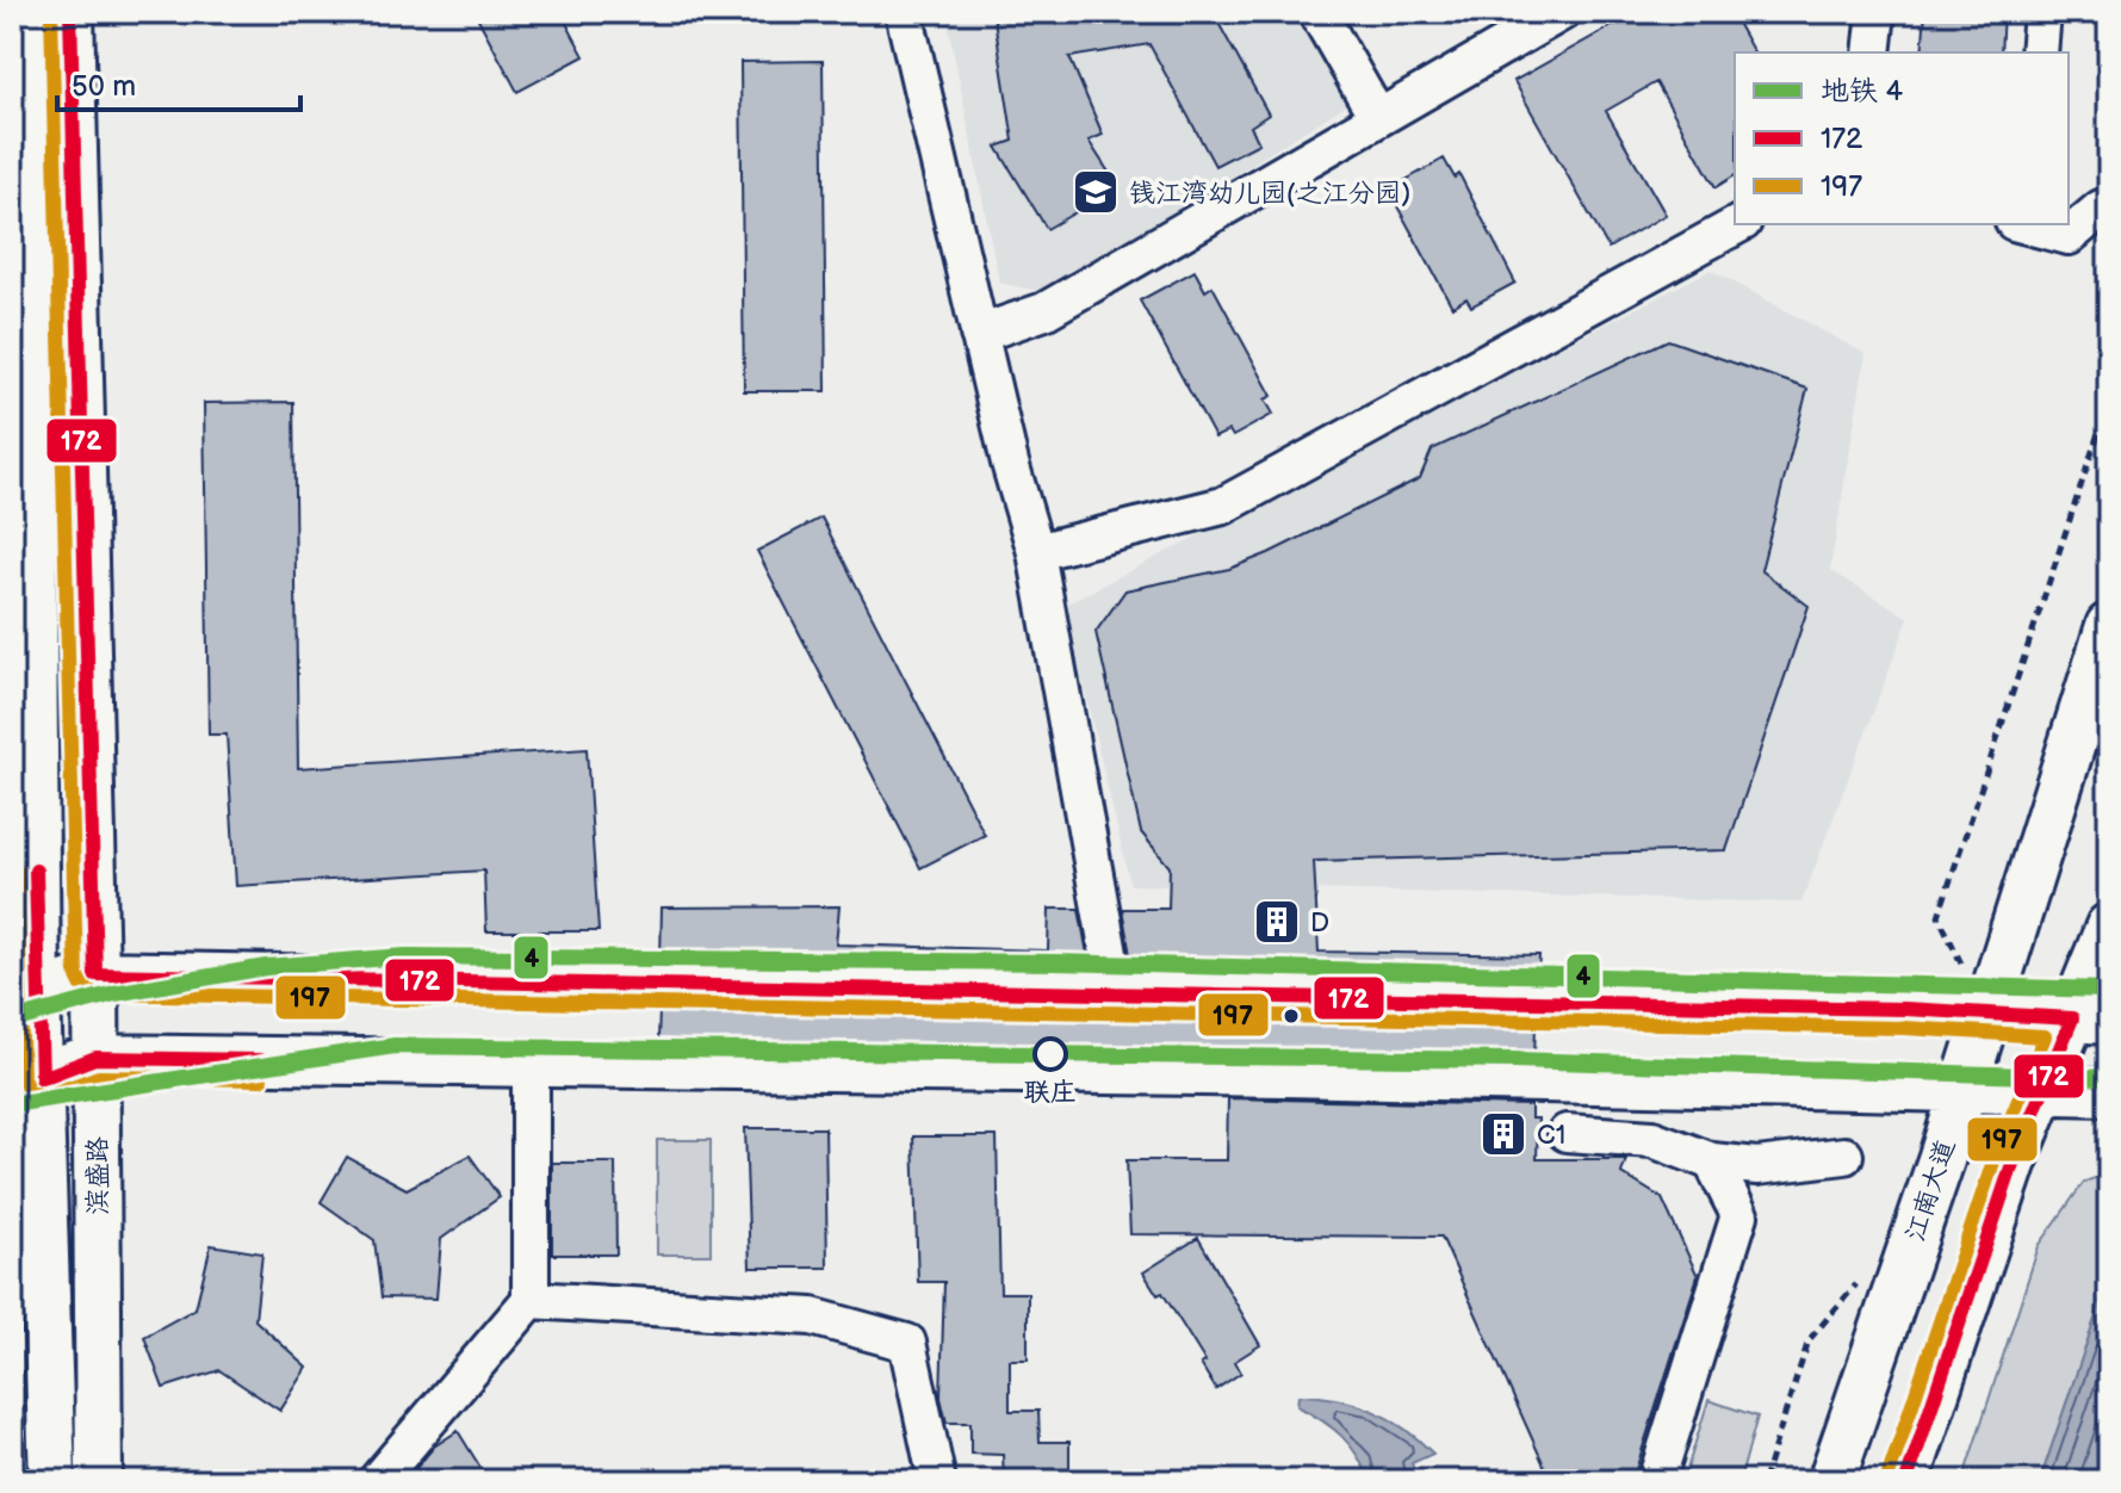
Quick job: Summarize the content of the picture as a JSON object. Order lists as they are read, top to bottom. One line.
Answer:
{"streets":{"main road":["滨盛路","江南大道"]},"places":{"school or university":["钱江湾幼儿园(之江分园)"],"building":["D","C1"],"other":["联庄"]},"lines":["transit line 172","transit line 197","metro line 4"],"legend":["地铁 4","172","197"],"scale_bar":"50 m"}
